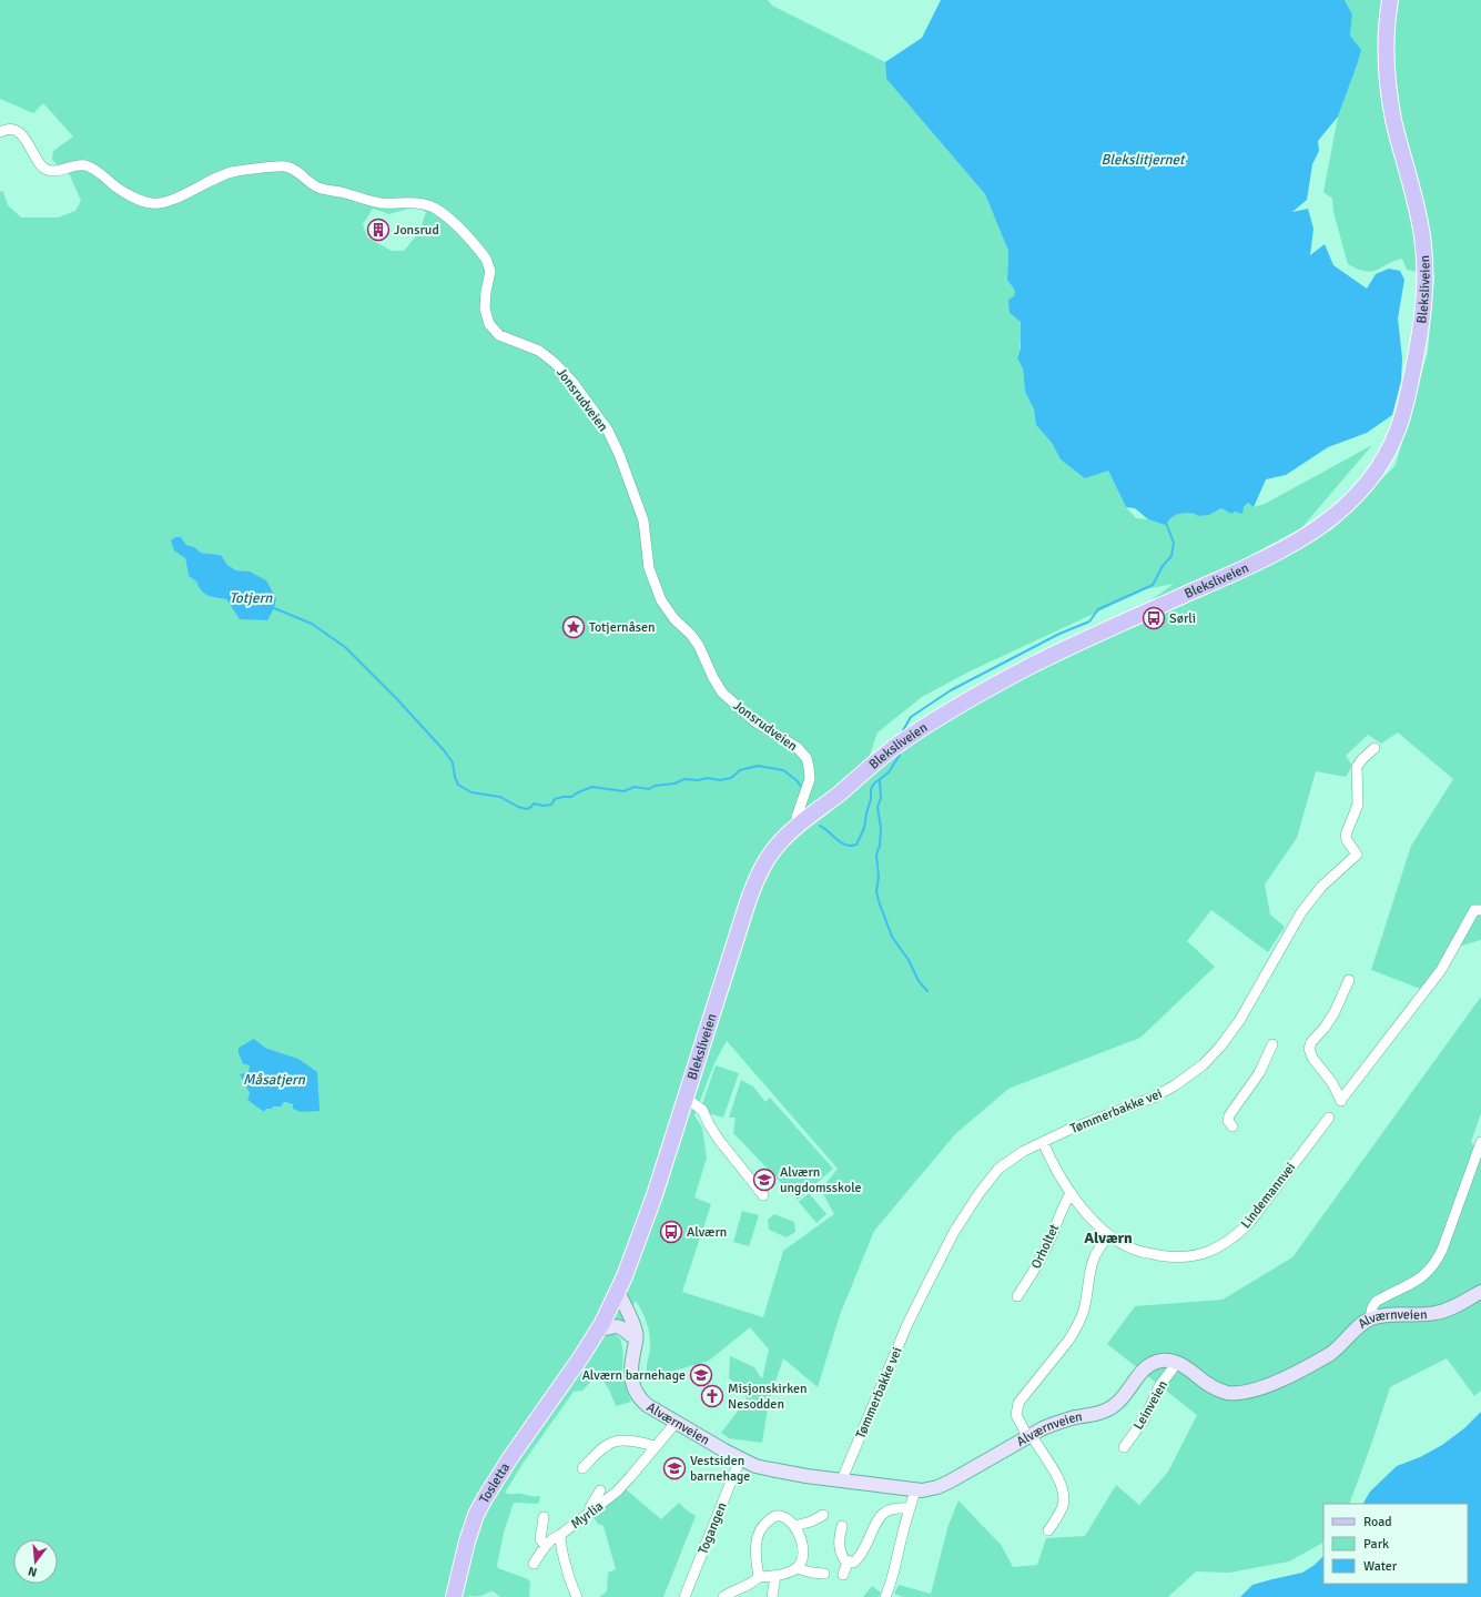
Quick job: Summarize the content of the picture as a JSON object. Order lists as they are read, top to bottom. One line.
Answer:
{"streets":{"main road":["Bleksliveien","Alværnveien","Tosletta"],"street":["Jonsrudveien","Tømmerbakke vei","Lindemannvei","Orholtet","Leinveien","Myrlia","Togangen"]},"crossings":[["Bleksliveien","Jonsrudveien"],["Bleksliveien","Alværnveien"],["Tømmerbakke vei","Alværnveien"],["Alværnveien","Leinveien"],["Alværnveien","Myrlia"],["Alværnveien","Togangen"]],"districts":["Alværn"],"water":["Blekslitjernet","Totjern","Måsatjern"],"places":{"building":["Jonsrud"],"bus stop":["Sørli","Alværn"],"place":["Totjernåsen"],"school or university":["Alværn ungdomsskole","Alværn barnehage","Vestsiden barnehage"],"church":["Misjonskirken Nesodden"]},"legend":["Road","Park","Water"],"north":"bottom"}
